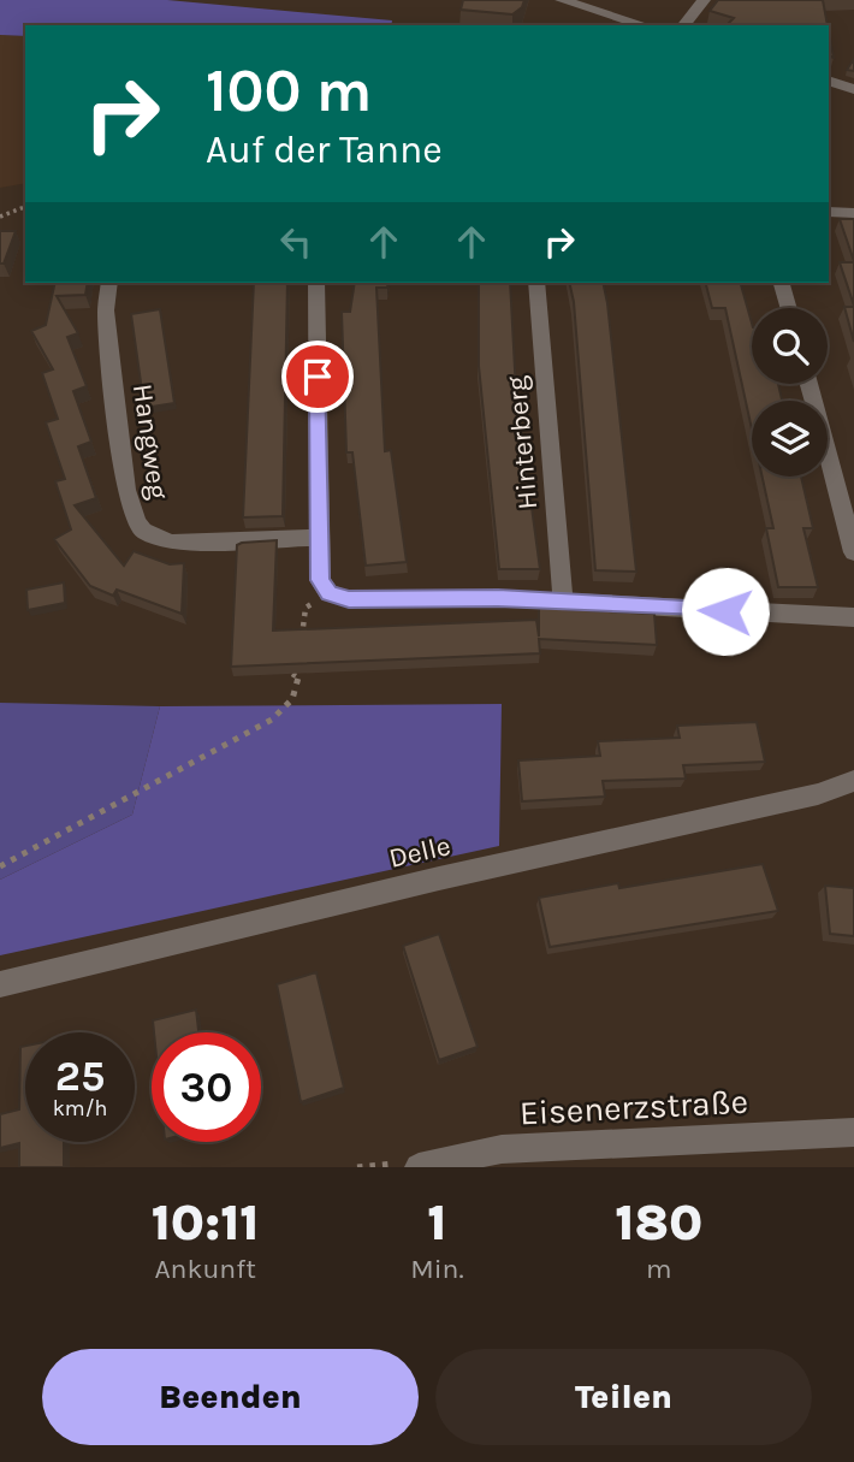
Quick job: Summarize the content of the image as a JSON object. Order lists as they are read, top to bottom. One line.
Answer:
{"streets":{"street":["Hangweg","Hinterberg","Delle","Eisenerzstraße"]},"page":{"turn":["100 m","Auf der Tanne"],"speed":"25 km/h","limit":"30","eta":["10:11","Ankunft","1","Min.","180","m"],"buttons":["Beenden","Teilen"]}}
